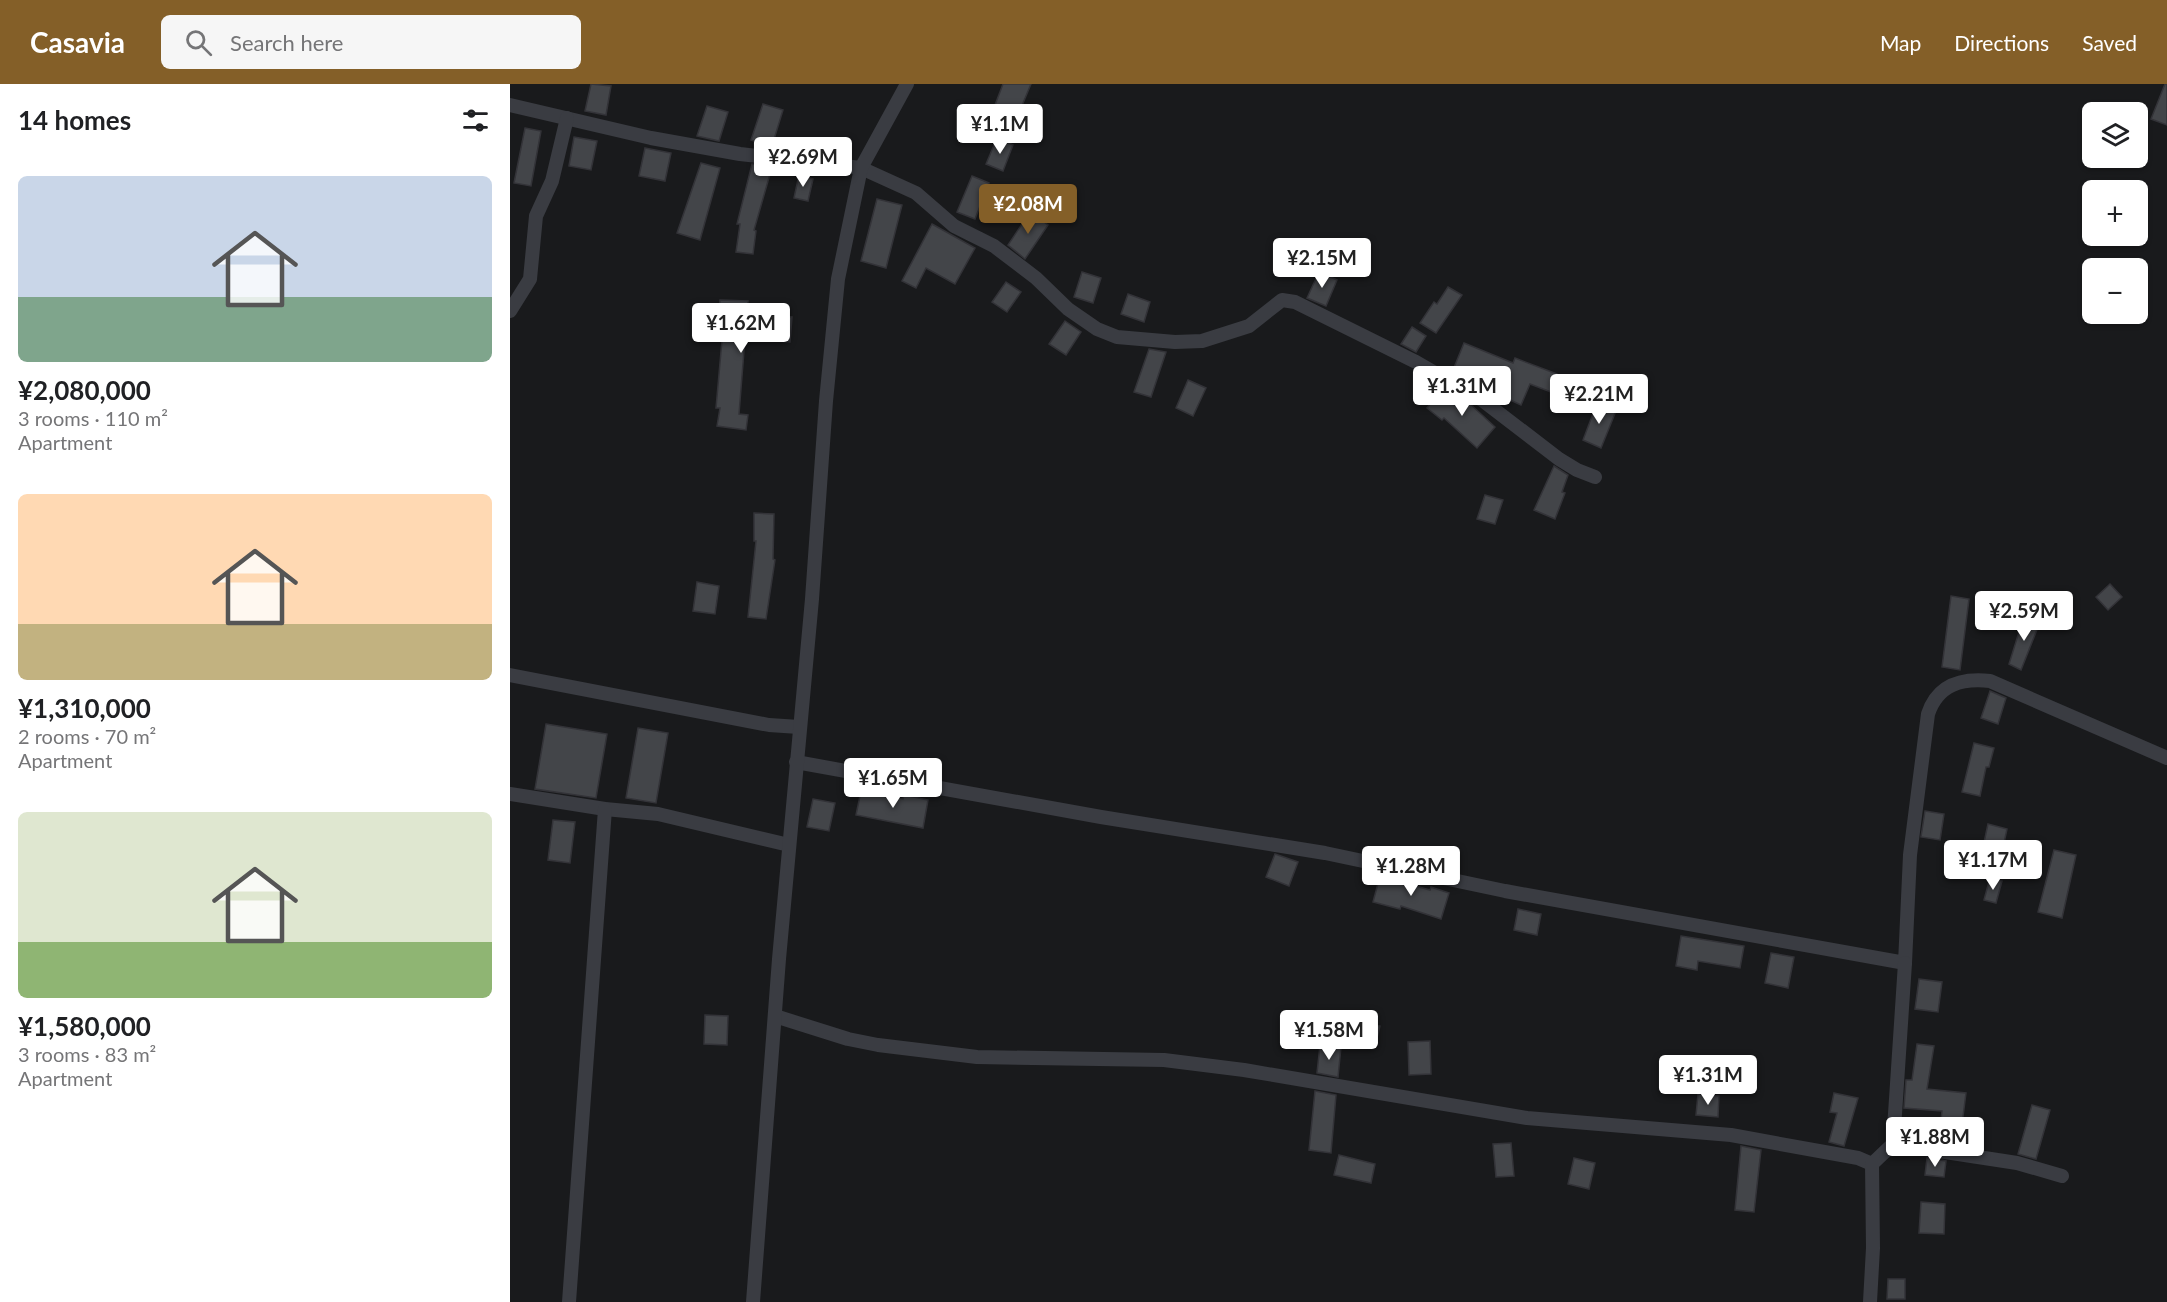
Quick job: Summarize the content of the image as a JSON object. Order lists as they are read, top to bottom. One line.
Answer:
{"page":{"header":"Casavia","search":"Search here","nav":["Map","Directions","Saved"],"heading":"14 homes","map_buttons":["+","−"],"price":["¥1.1M","¥2.69M","¥2.08M","¥2.15M","¥1.62M","¥1.31M","¥2.21M","¥2.59M","¥1.65M","¥1.17M","¥1.28M","¥1.58M","¥1.31M","¥1.88M"],"list":[{"name":"¥2,080,000","note":"3 rooms · 110 m² · Apartment"},{"name":"¥1,310,000","note":"2 rooms · 70 m² · Apartment"},{"name":"¥1,580,000","note":"3 rooms · 83 m² · Apartment"}]}}
